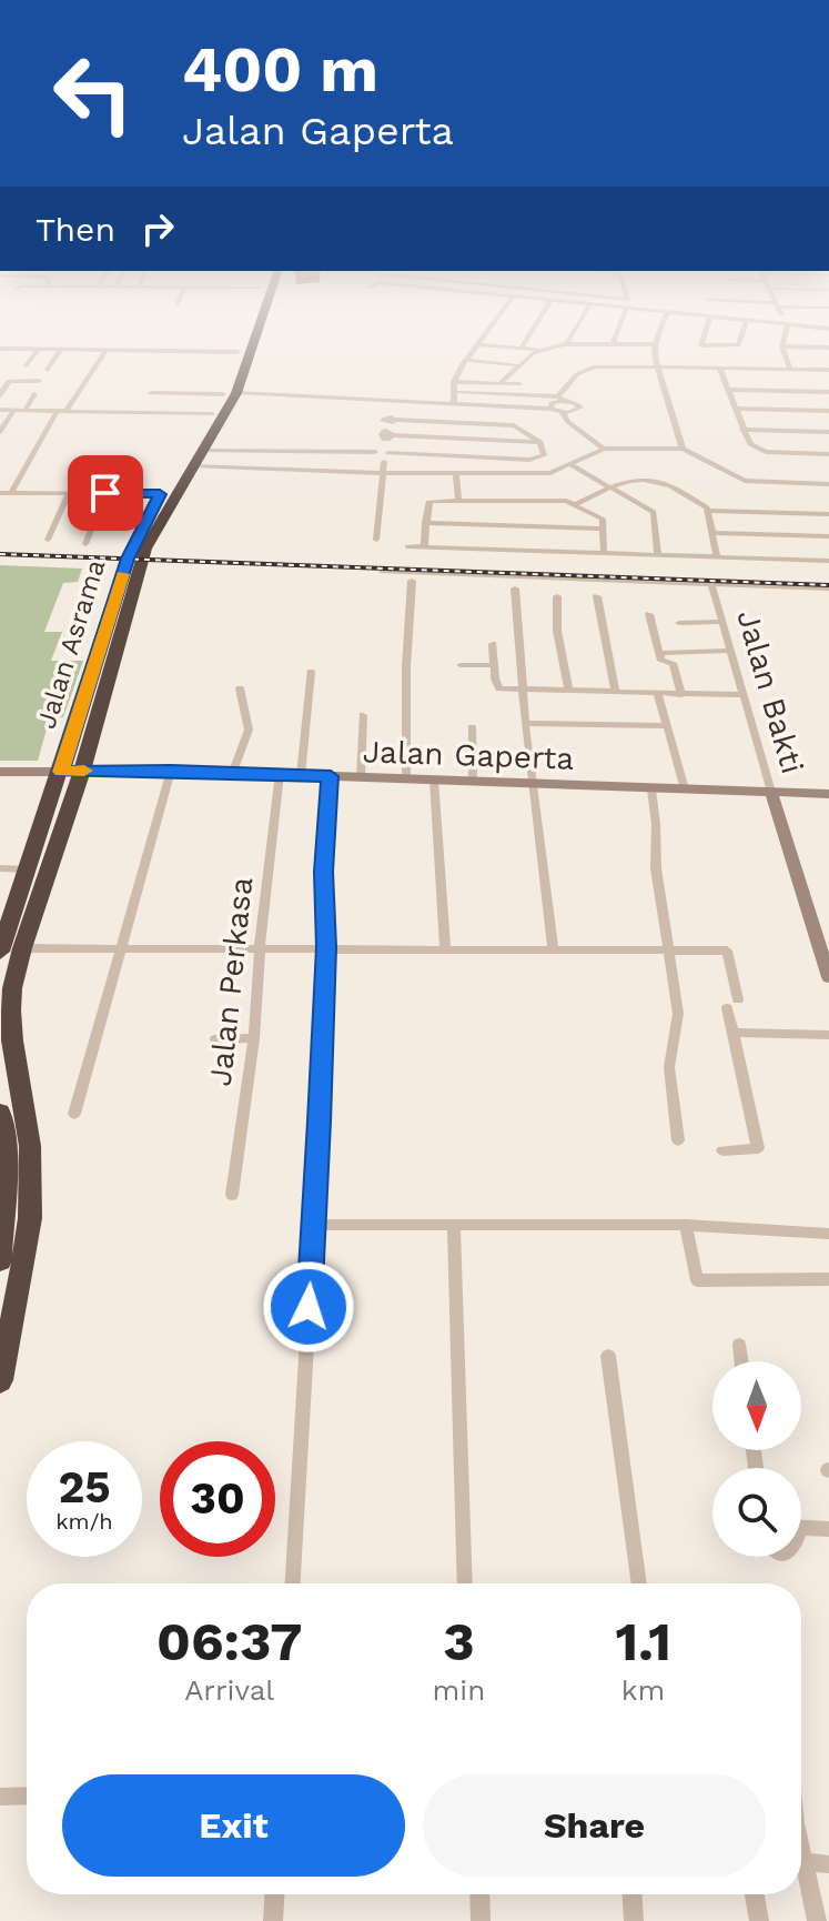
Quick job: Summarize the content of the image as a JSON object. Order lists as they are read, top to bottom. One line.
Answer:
{"streets":{"highway":["Jalan Asrama"],"street":["Jalan Bakti","Jalan Gaperta","Jalan Perkasa"]},"crossings":[["Jalan Asrama","Jalan Gaperta"],["Jalan Bakti","Jalan Gaperta"],["Jalan Gaperta","Jalan Perkasa"]],"north":"bottom","page":{"turn":["400 m","Jalan Gaperta"],"then":"Then","speed":"25 km/h","limit":"30","eta":["06:37","Arrival","3","min","1.1","km"],"buttons":["Exit","Share"]}}
